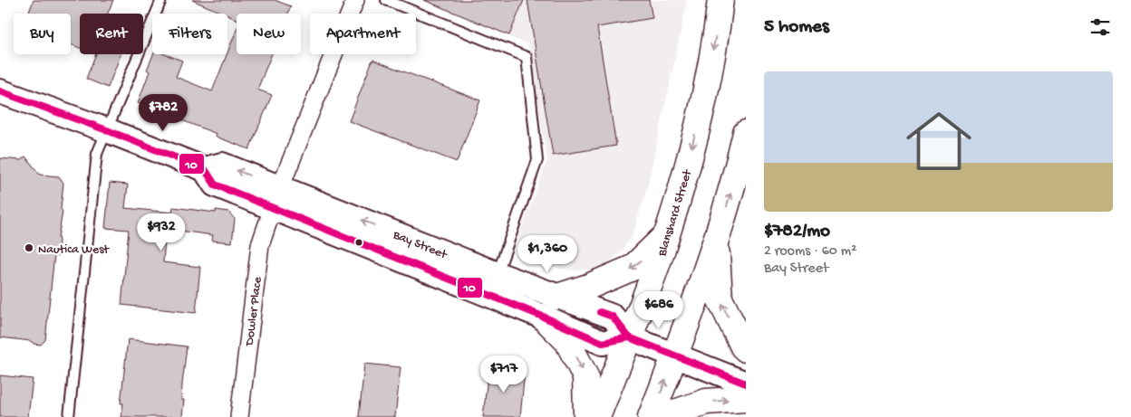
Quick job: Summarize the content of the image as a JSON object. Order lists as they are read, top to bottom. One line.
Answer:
{"streets":{"main road":["Blanshard Street","Bay Street"],"street":["Dowler Place"]},"crossings":[["Blanshard Street","Bay Street"],["Bay Street","Dowler Place"]],"places":["Nautica West"],"lines":["transit line 10"],"page":{"heading":"5 homes","chip":["Buy","Rent","Filters","New","Apartment"],"list":[{"name":"$782/mo","note":"2 rooms · 60 m² · Bay Street"}],"price":["$782","$932","$1,360","$686","$717"]}}
